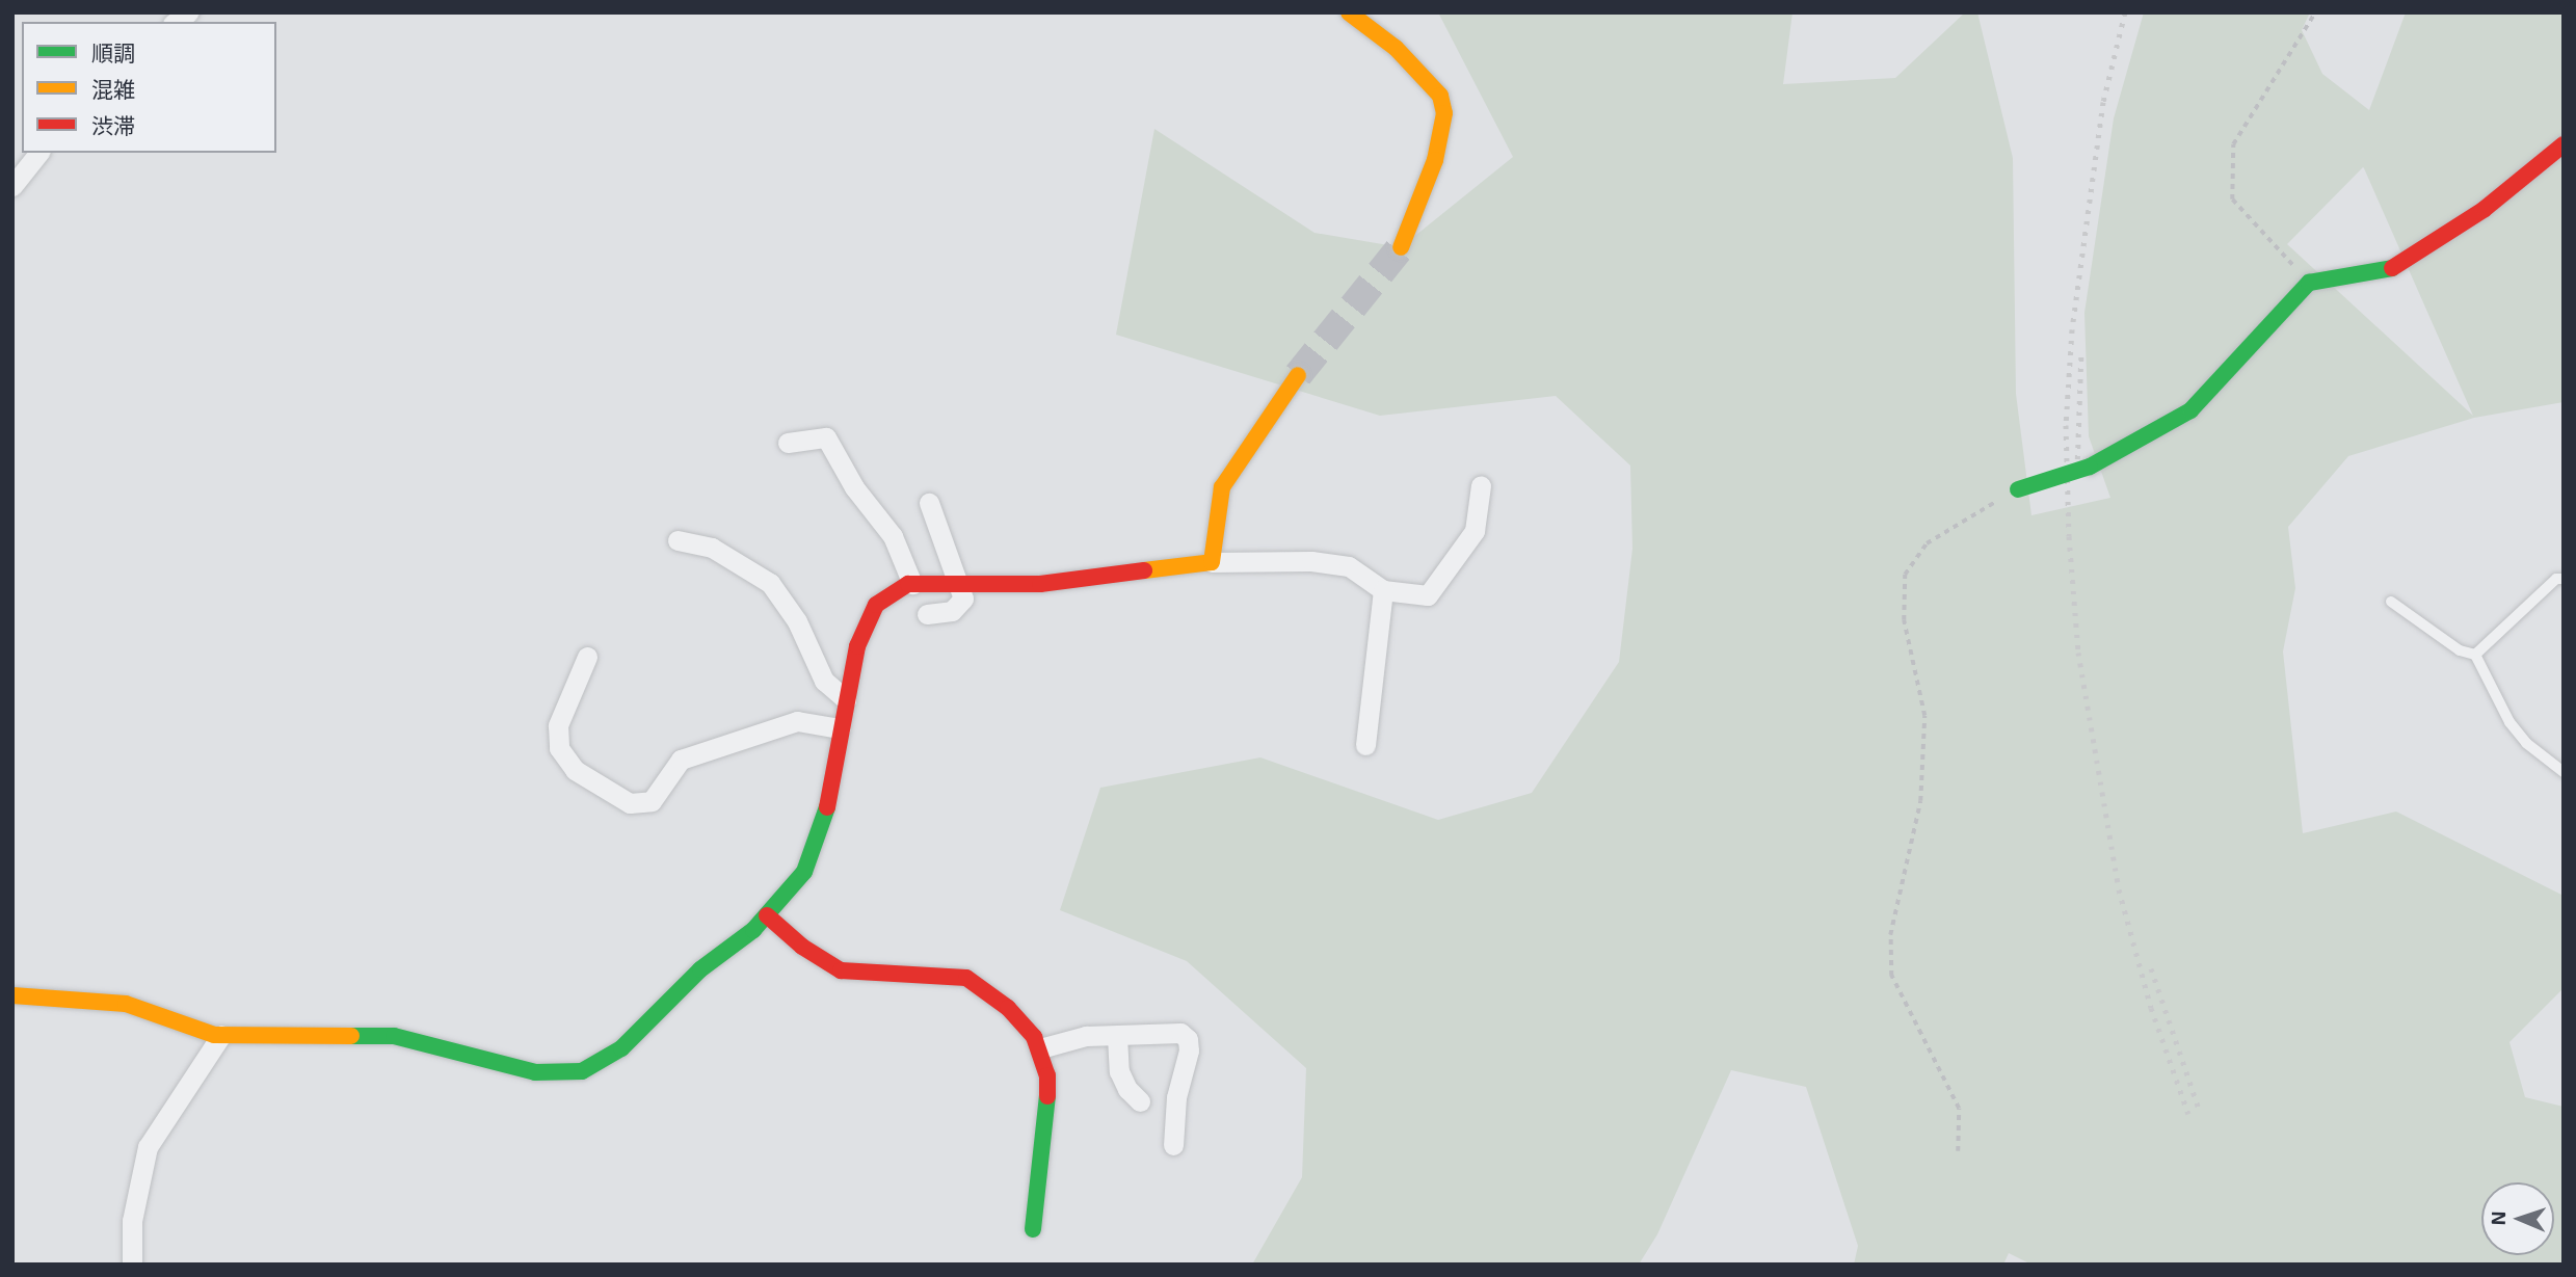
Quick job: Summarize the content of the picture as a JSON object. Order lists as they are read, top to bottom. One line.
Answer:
{"legend":["順調","混雑","渋滞"],"north":"left"}
